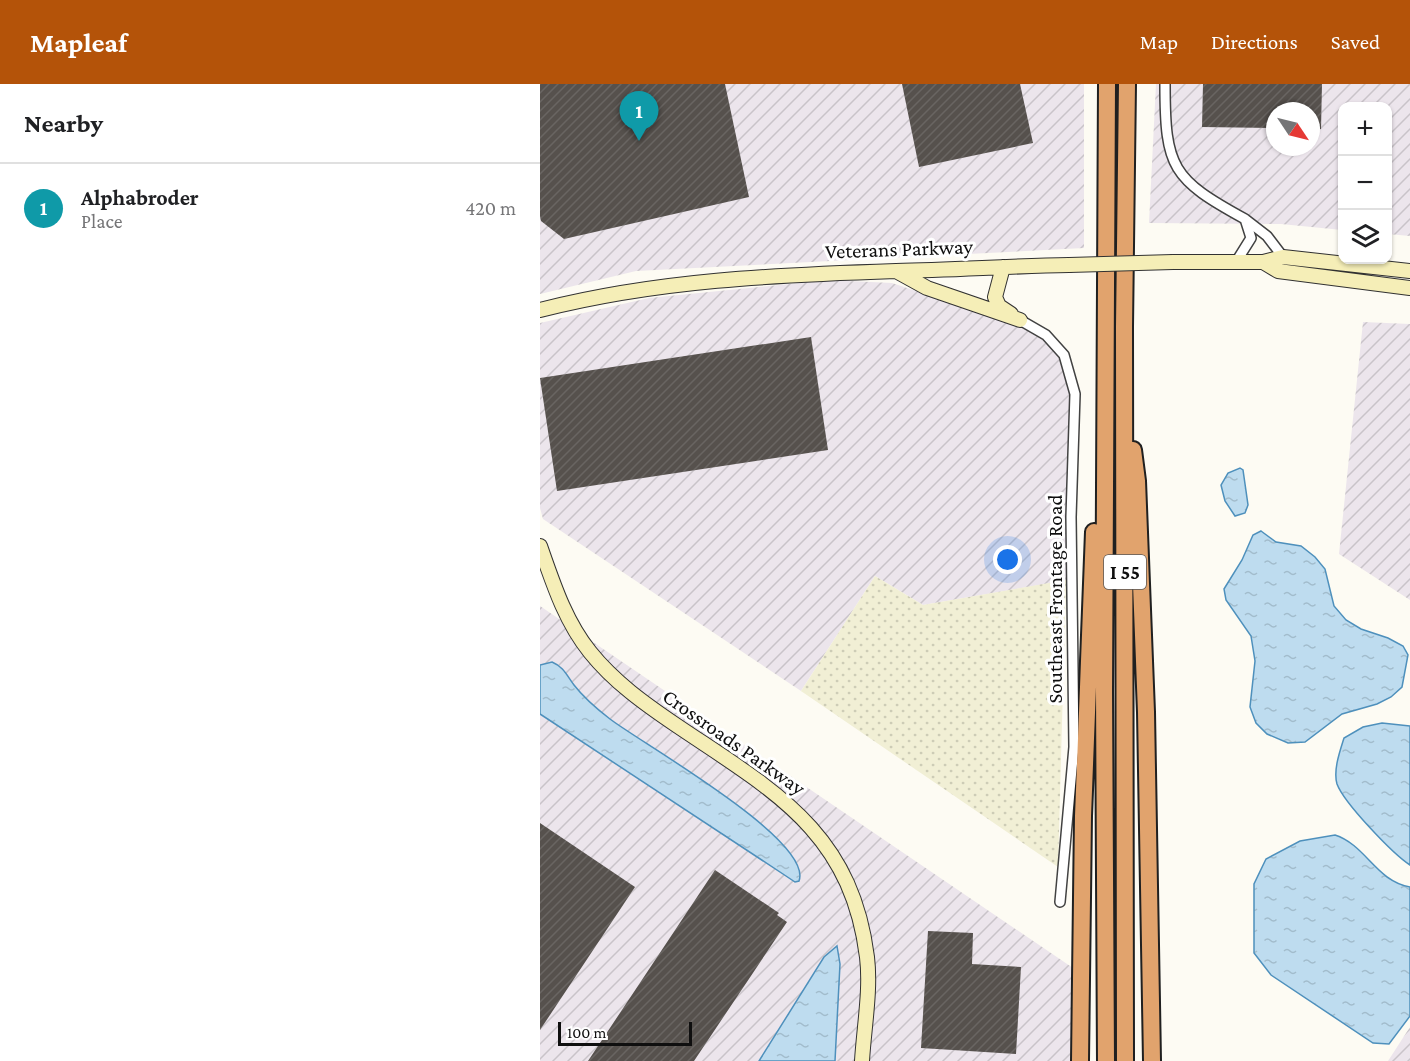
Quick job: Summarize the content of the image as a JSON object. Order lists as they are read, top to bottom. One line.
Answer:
{"streets":{"highway":["I 55"],"main road":["Veterans Parkway","Crossroads Parkway"],"street":["Southeast Frontage Road"]},"scale_bar":"100 m","north":"bottom right","page":{"header":"Mapleaf","nav":["Map","Directions","Saved"],"heading":"Nearby","pins":"1","map_buttons":["+","−"],"list":[{"mark":"1","name":"Alphabroder","note":"Place","value":"420 m"}],"scale":"100 m"}}
